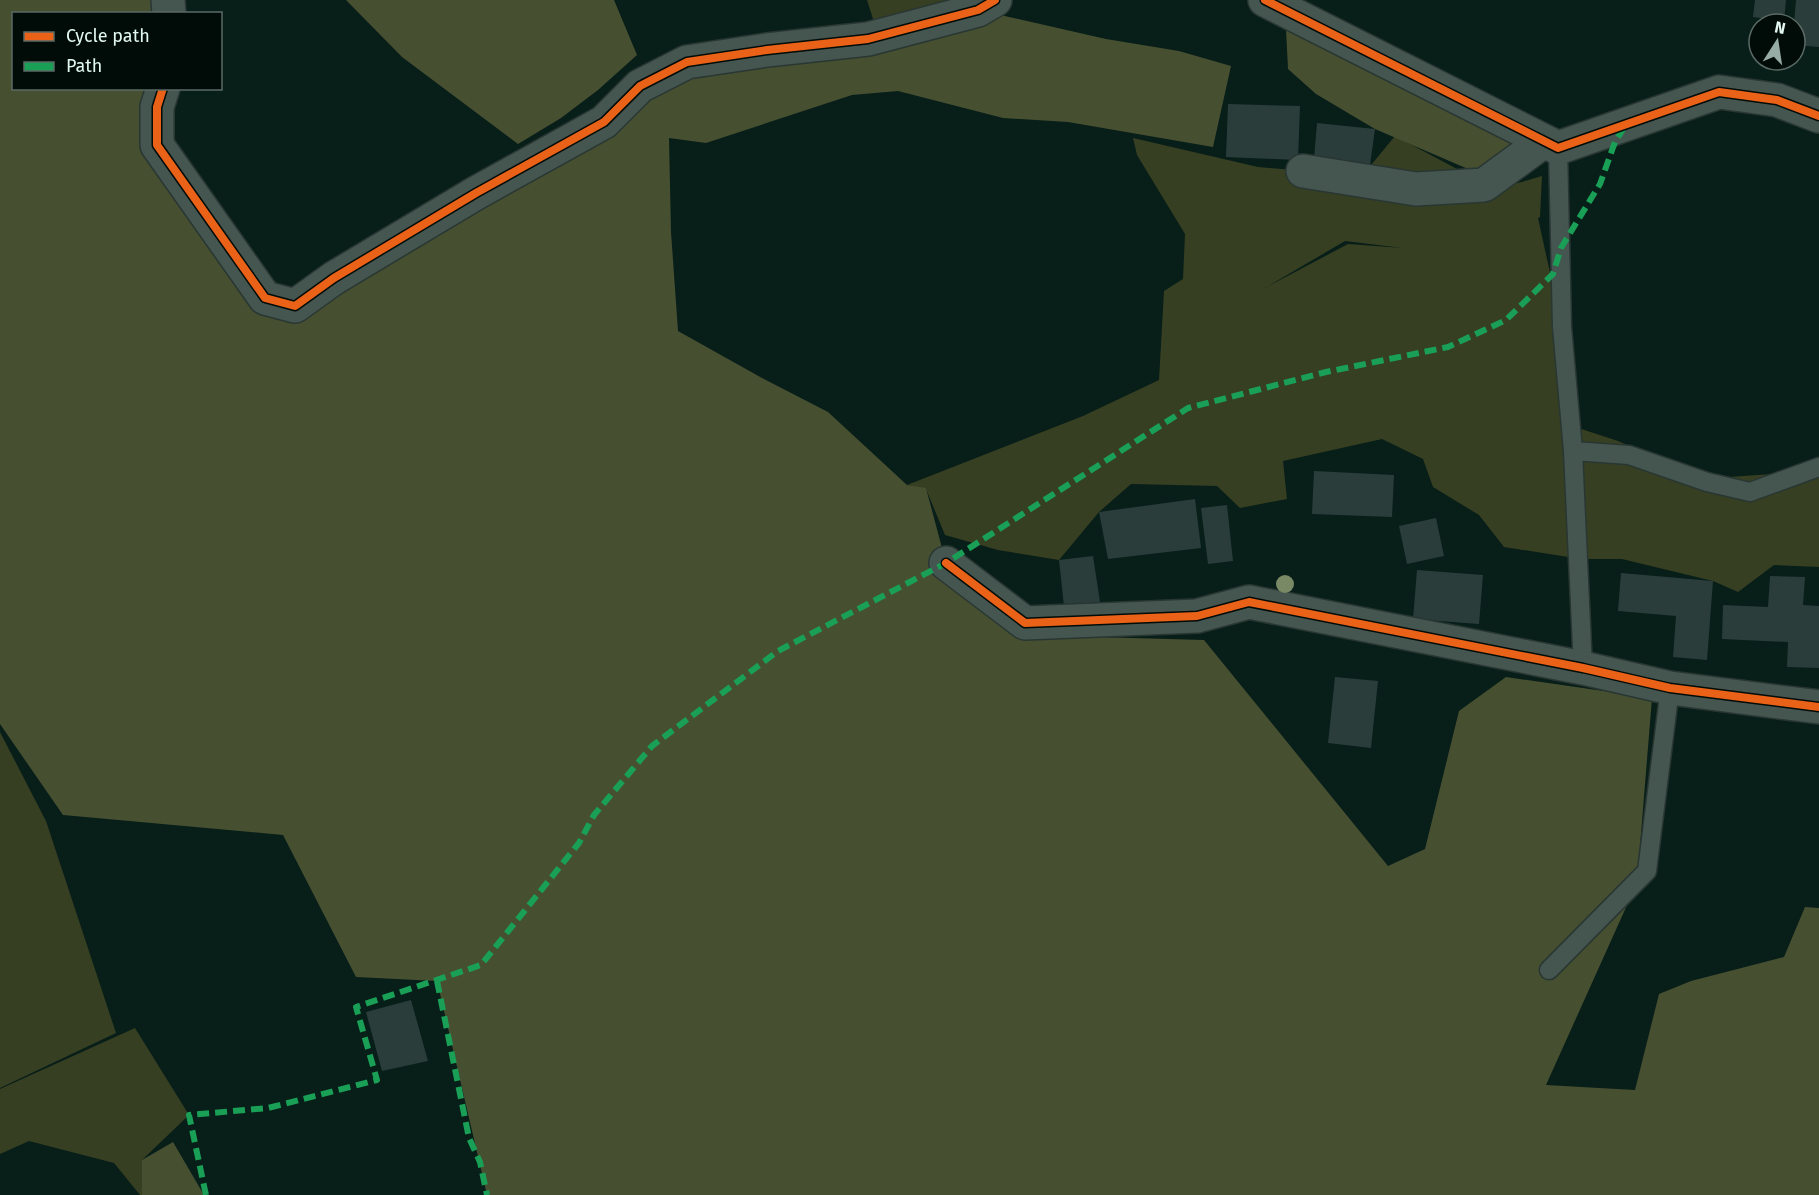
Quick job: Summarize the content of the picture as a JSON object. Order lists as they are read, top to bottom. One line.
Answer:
{"legend":["Cycle path","Path"],"north":"top"}
